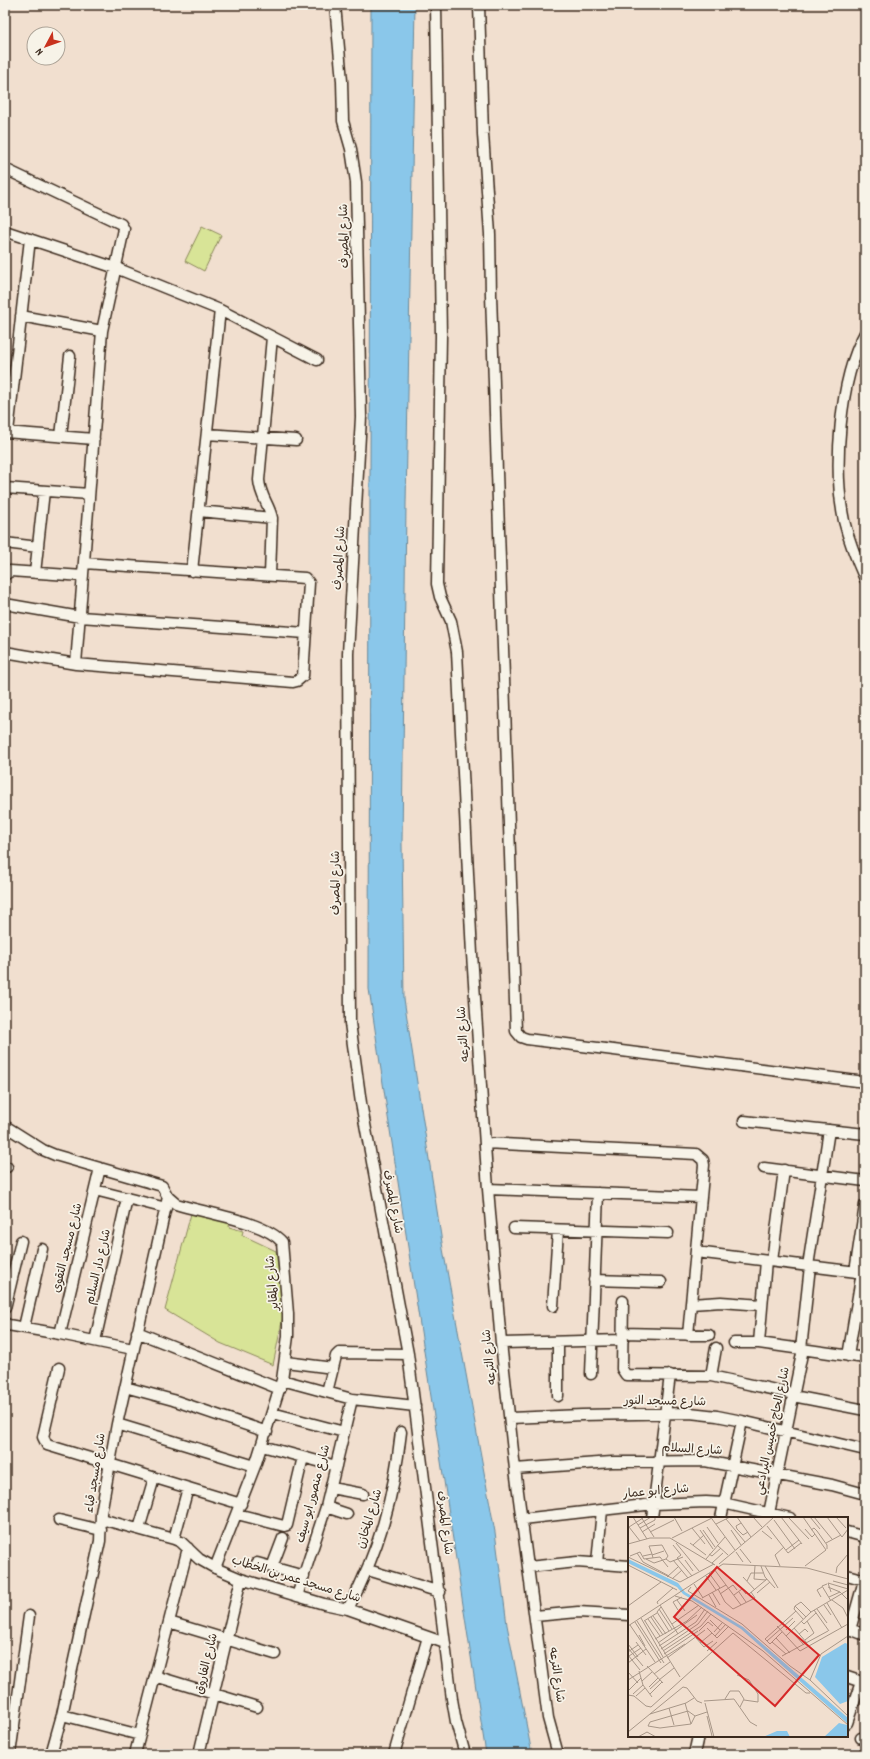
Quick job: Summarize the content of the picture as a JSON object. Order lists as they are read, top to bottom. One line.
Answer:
{"streets":{"street":["شارع المصرف","شارع الترعه","شارع مسجد التقوى","شارع دار السلام","شارع المقابر","شارع مسجد النور","شارع الحاج خميس البرادعي","شارع السلام","شارع مسجد قباء","شارع ابو عمار","شارع منصور ابو سيف","شارع المخازن","شارع مسجد عمر بن الخطاب","شارع الفاروق"]},"crossings":[["شارع المصرف","شارع مسجد عمر بن الخطاب"],["شارع الترعه","شارع مسجد النور"],["شارع الترعه","شارع السلام"],["شارع الترعه","شارع ابو عمار"],["شارع مسجد التقوى","شارع المقابر"],["شارع المقابر","شارع مسجد قباء"],["شارع المقابر","شارع مسجد عمر بن الخطاب"],["شارع مسجد النور","شارع الحاج خميس البرادعي"],["شارع الحاج خميس البرادعي","شارع السلام"],["شارع الحاج خميس البرادعي","شارع ابو عمار"],["شارع مسجد قباء","شارع مسجد عمر بن الخطاب"],["شارع منصور ابو سيف","شارع مسجد عمر بن الخطاب"],["شارع المخازن","شارع مسجد عمر بن الخطاب"],["شارع مسجد عمر بن الخطاب","شارع الفاروق"]],"north":"bottom left"}
